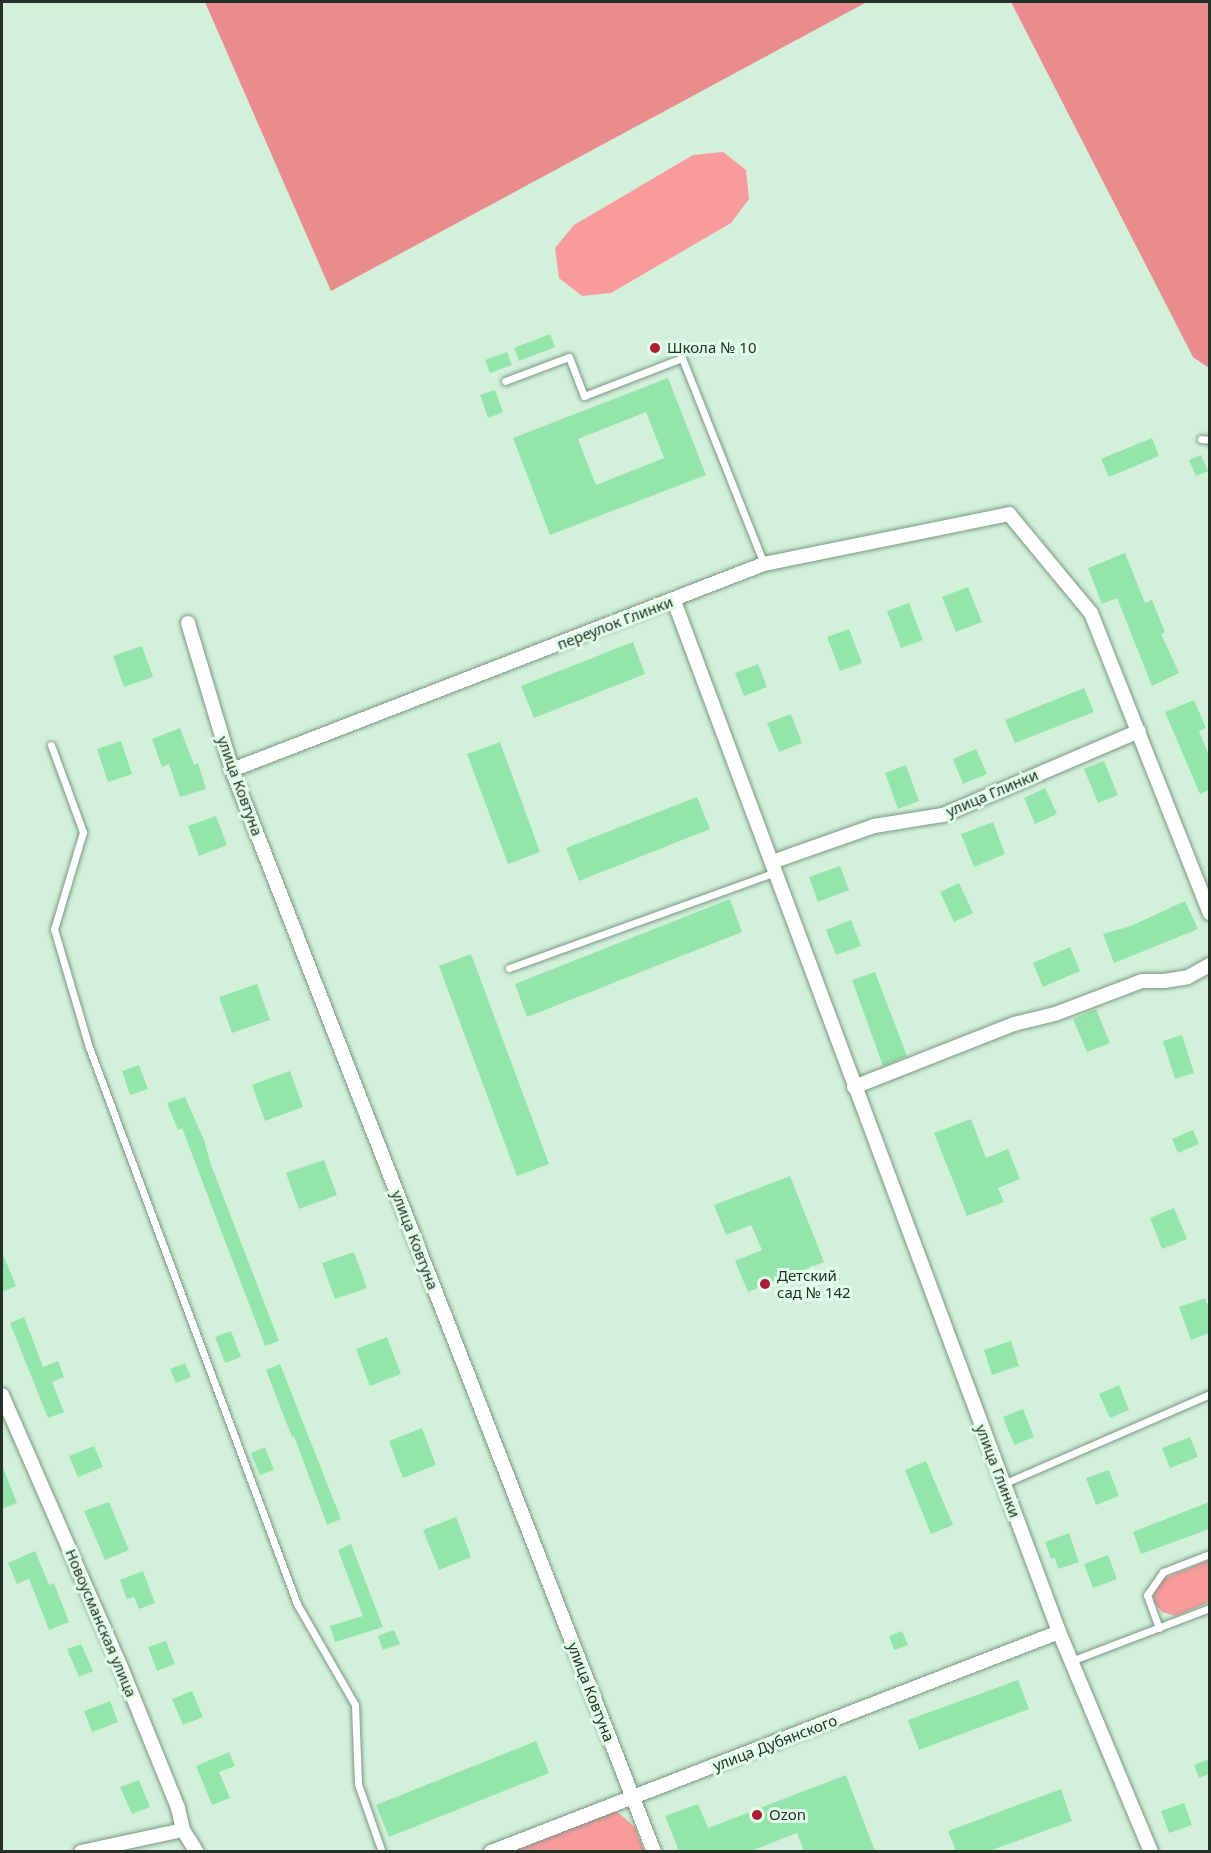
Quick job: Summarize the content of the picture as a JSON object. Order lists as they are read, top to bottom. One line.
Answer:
{"streets":{"street":["переулок Глинки","улица Ковтуна","улица Глинки","Новоусманская улица","улица Дубянского"]},"crossings":[["переулок Глинки","улица Ковтуна"],["переулок Глинки","улица Глинки"],["улица Ковтуна","улица Дубянского"],["улица Глинки","улица Дубянского"]],"places":["Школа № 10","Детский сад № 142","Ozon"]}
